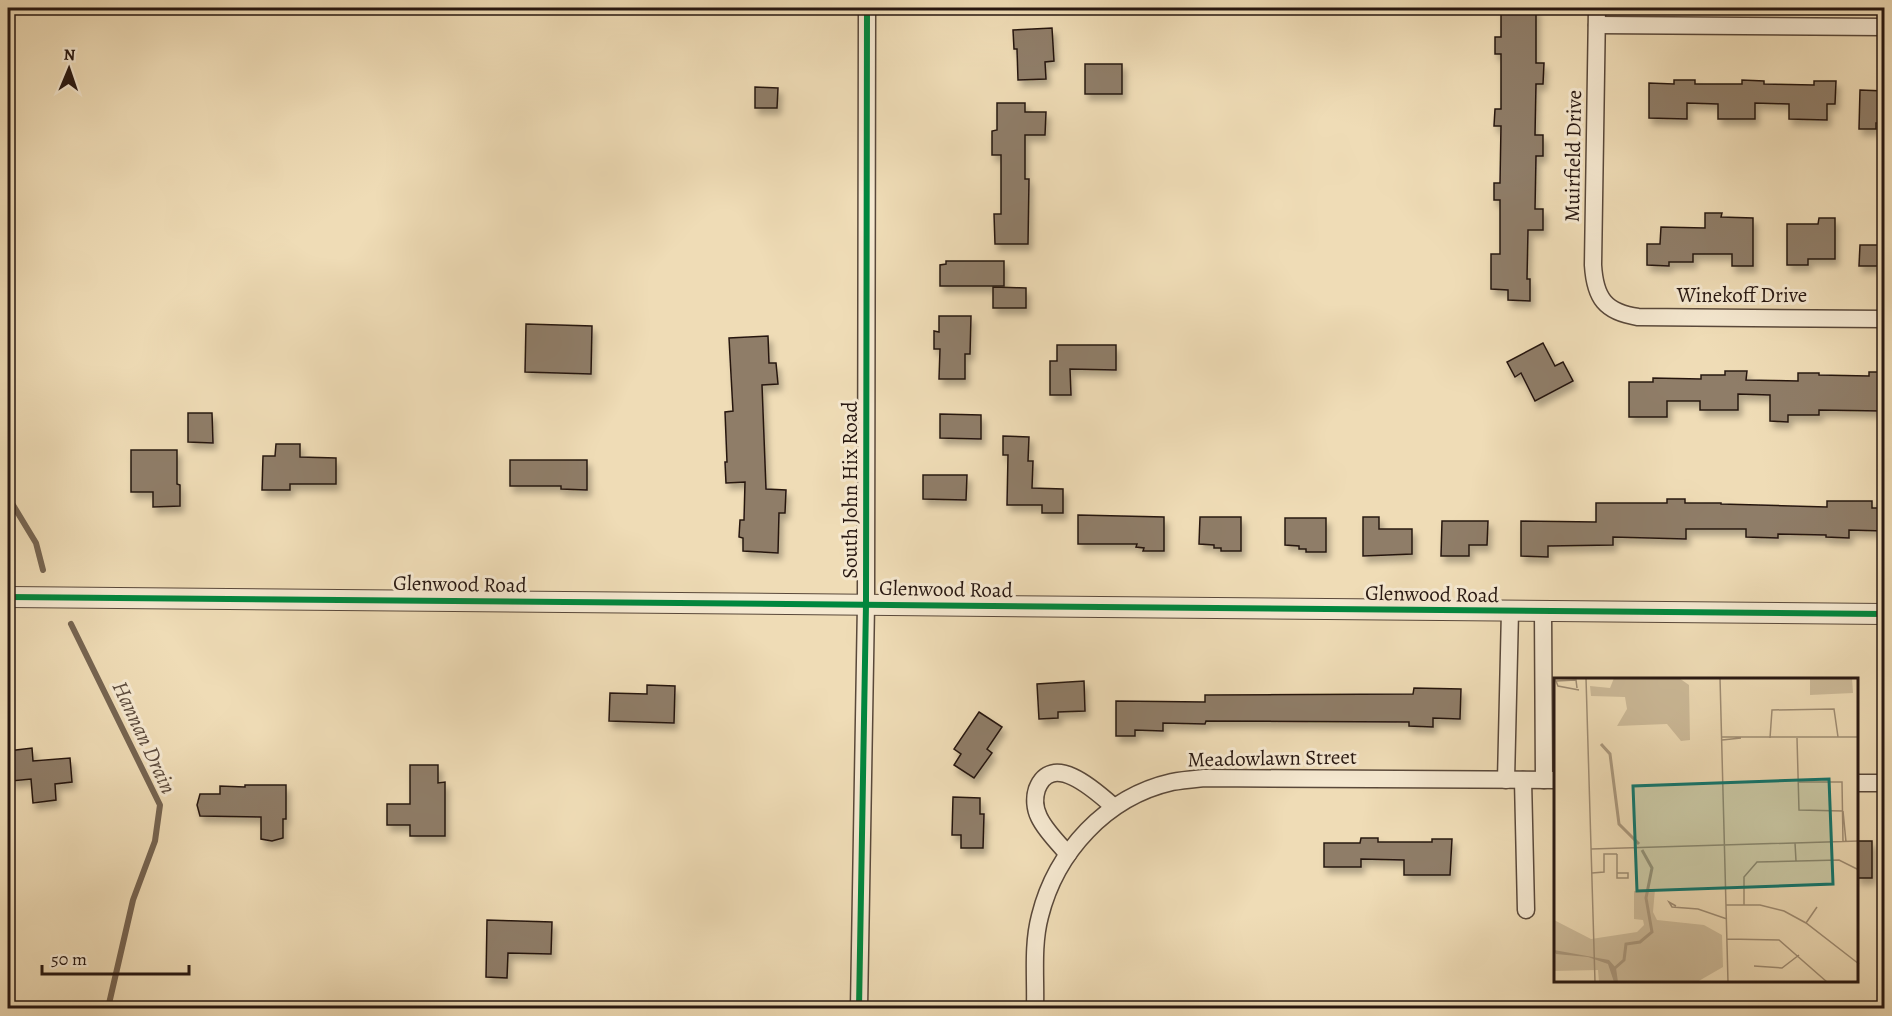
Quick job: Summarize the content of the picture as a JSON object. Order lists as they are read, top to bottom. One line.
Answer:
{"streets":{"street":["Muirfield Drive","Winekoff Drive","South John Hix Road","Glenwood Road","Meadowlawn Street"]},"crossings":[["Muirfield Drive","Winekoff Drive"],["South John Hix Road","Glenwood Road"]],"water":["Hannan Drain"],"scale_bar":"50 m","north":"top"}
